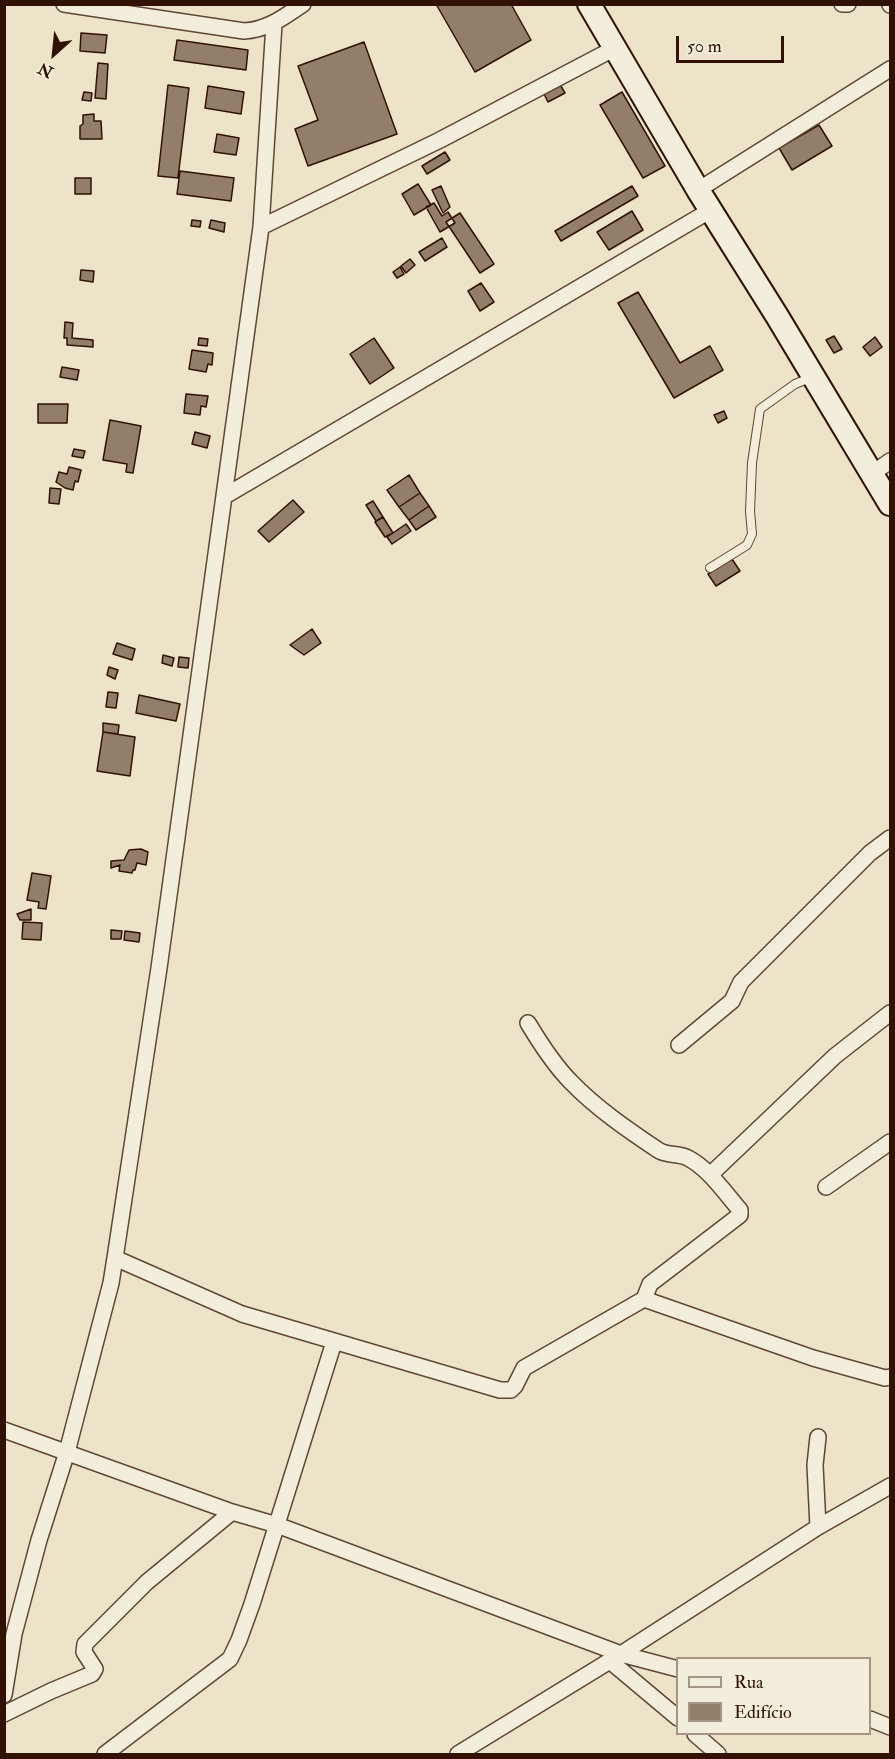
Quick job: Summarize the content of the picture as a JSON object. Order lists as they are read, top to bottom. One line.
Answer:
{"legend":["Rua","Edifício"],"scale_bar":"50 m","north":"bottom left"}
